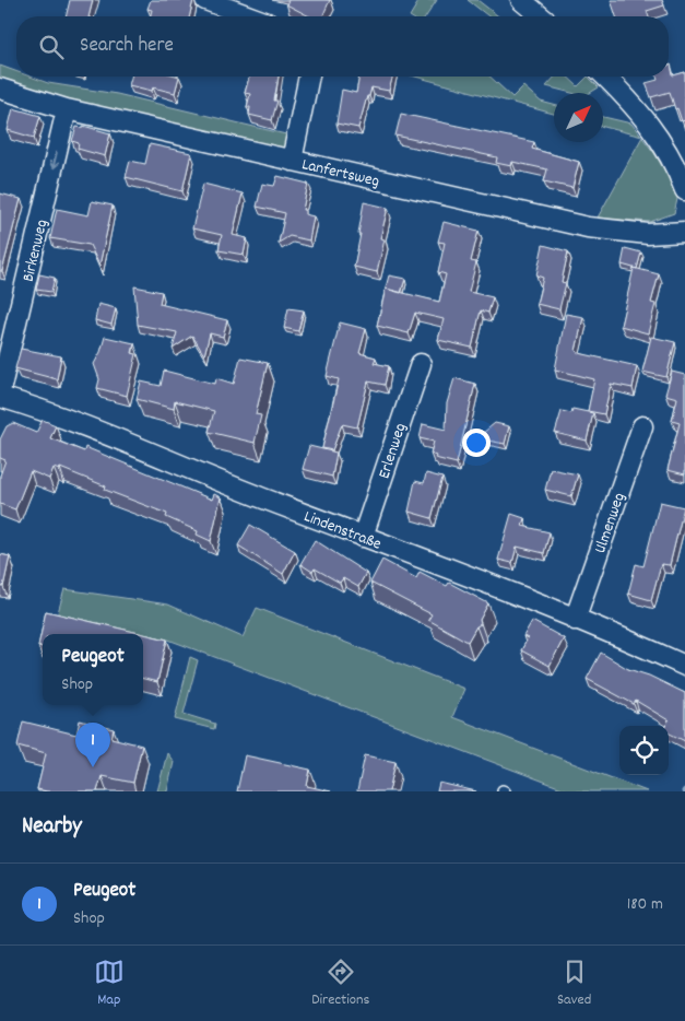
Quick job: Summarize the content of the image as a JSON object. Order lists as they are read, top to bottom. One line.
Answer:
{"streets":{"street":["Lanfertsweg","Birkenweg","Erlenweg","Ulmenweg","Lindenstraße"]},"crossings":[["Lanfertsweg","Birkenweg"],["Erlenweg","Lindenstraße"],["Ulmenweg","Lindenstraße"]],"one_way":["Birkenweg"],"north":"top right","page":{"search":"Search here","popup":["Peugeot","Shop"],"pins":"1","heading":"Nearby","list":[{"mark":"1","name":"Peugeot","note":"Shop","value":"180 m"}],"nav":["Map","Directions","Saved"]}}
